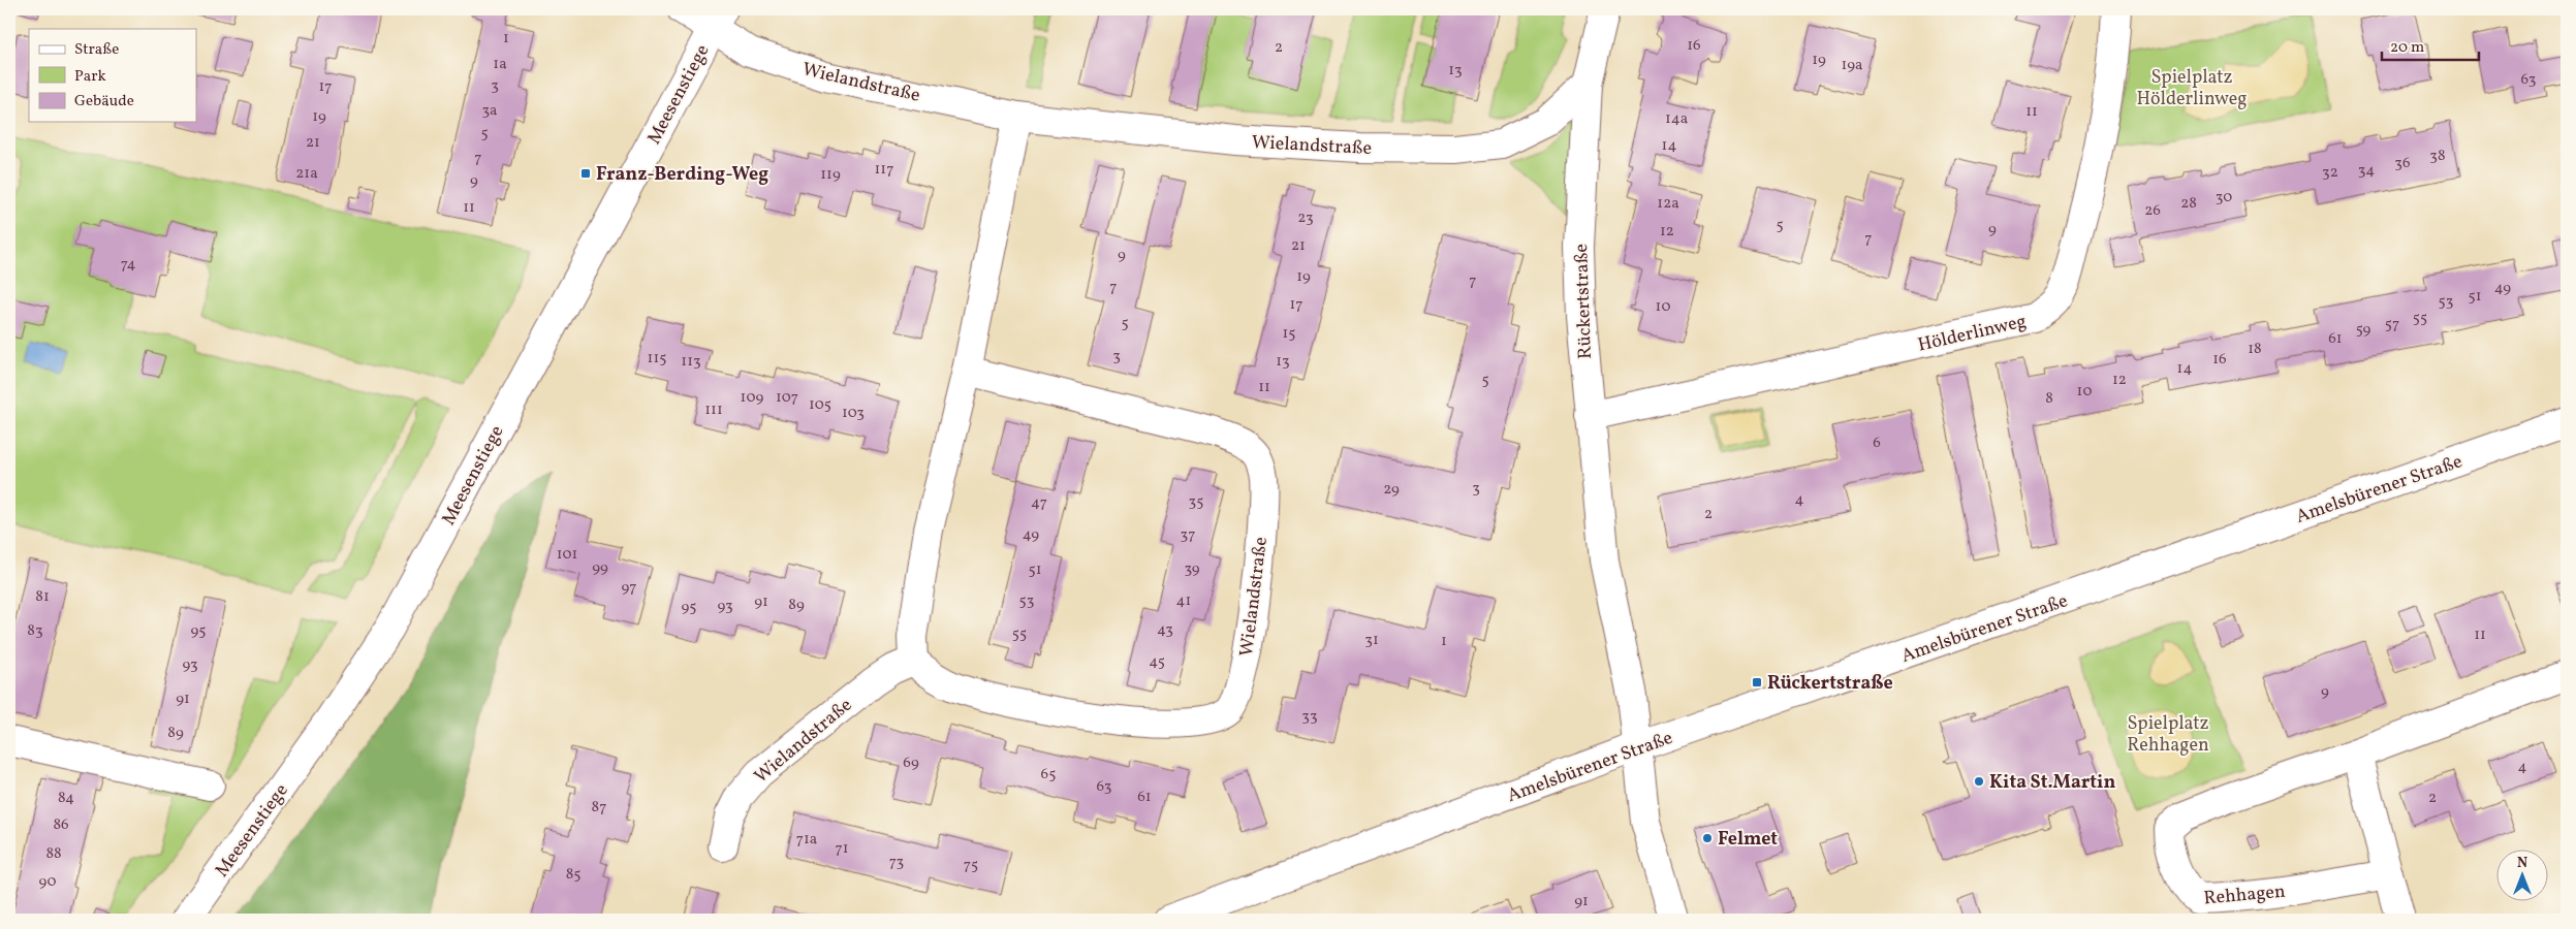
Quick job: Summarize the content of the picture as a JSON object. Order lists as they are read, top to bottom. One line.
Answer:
{"streets":{"street":["Wielandstraße","Meesenstiege","Rückertstraße","Hölderlinweg","Amelsbürener Straße","Rehhagen"]},"crossings":[["Wielandstraße","Meesenstiege"],["Wielandstraße","Rückertstraße"],["Rückertstraße","Hölderlinweg"],["Rückertstraße","Amelsbürener Straße"]],"parks":["Spielplatz Hölderlinweg","Spielplatz Rehhagen"],"places":{"transit":["Franz-Berding-Weg","Rückertstraße"],"other":["Kita St.Martin","Felmet"]},"house_numbers":["1","16","2","19","1a","19a","13","63","3","17","3a","11","19","14a","5","21","14","38","7","36","117","34","32","21a","119","9","30","12a","28","11","26","23","5","9","12","7","21","9","74","19","7","7","49","51","53","17","10","55","5","57","59","15","61","18","3","115","16","113","13","14","5","12","11","10","109","107","8","105","111","103","6","3","29","4","35","47","2","49","37","101","99","39","51","97","81","53","41","91","89","93","95","43","83","95","55","11","31","1","45","93","9","91","33","89","69","4","65","63","61","84","2","87","86","71a","71","88","73","75","85","90","91"],"legend":["Straße","Park","Gebäude"],"scale_bar":"20 m","north":"top"}
